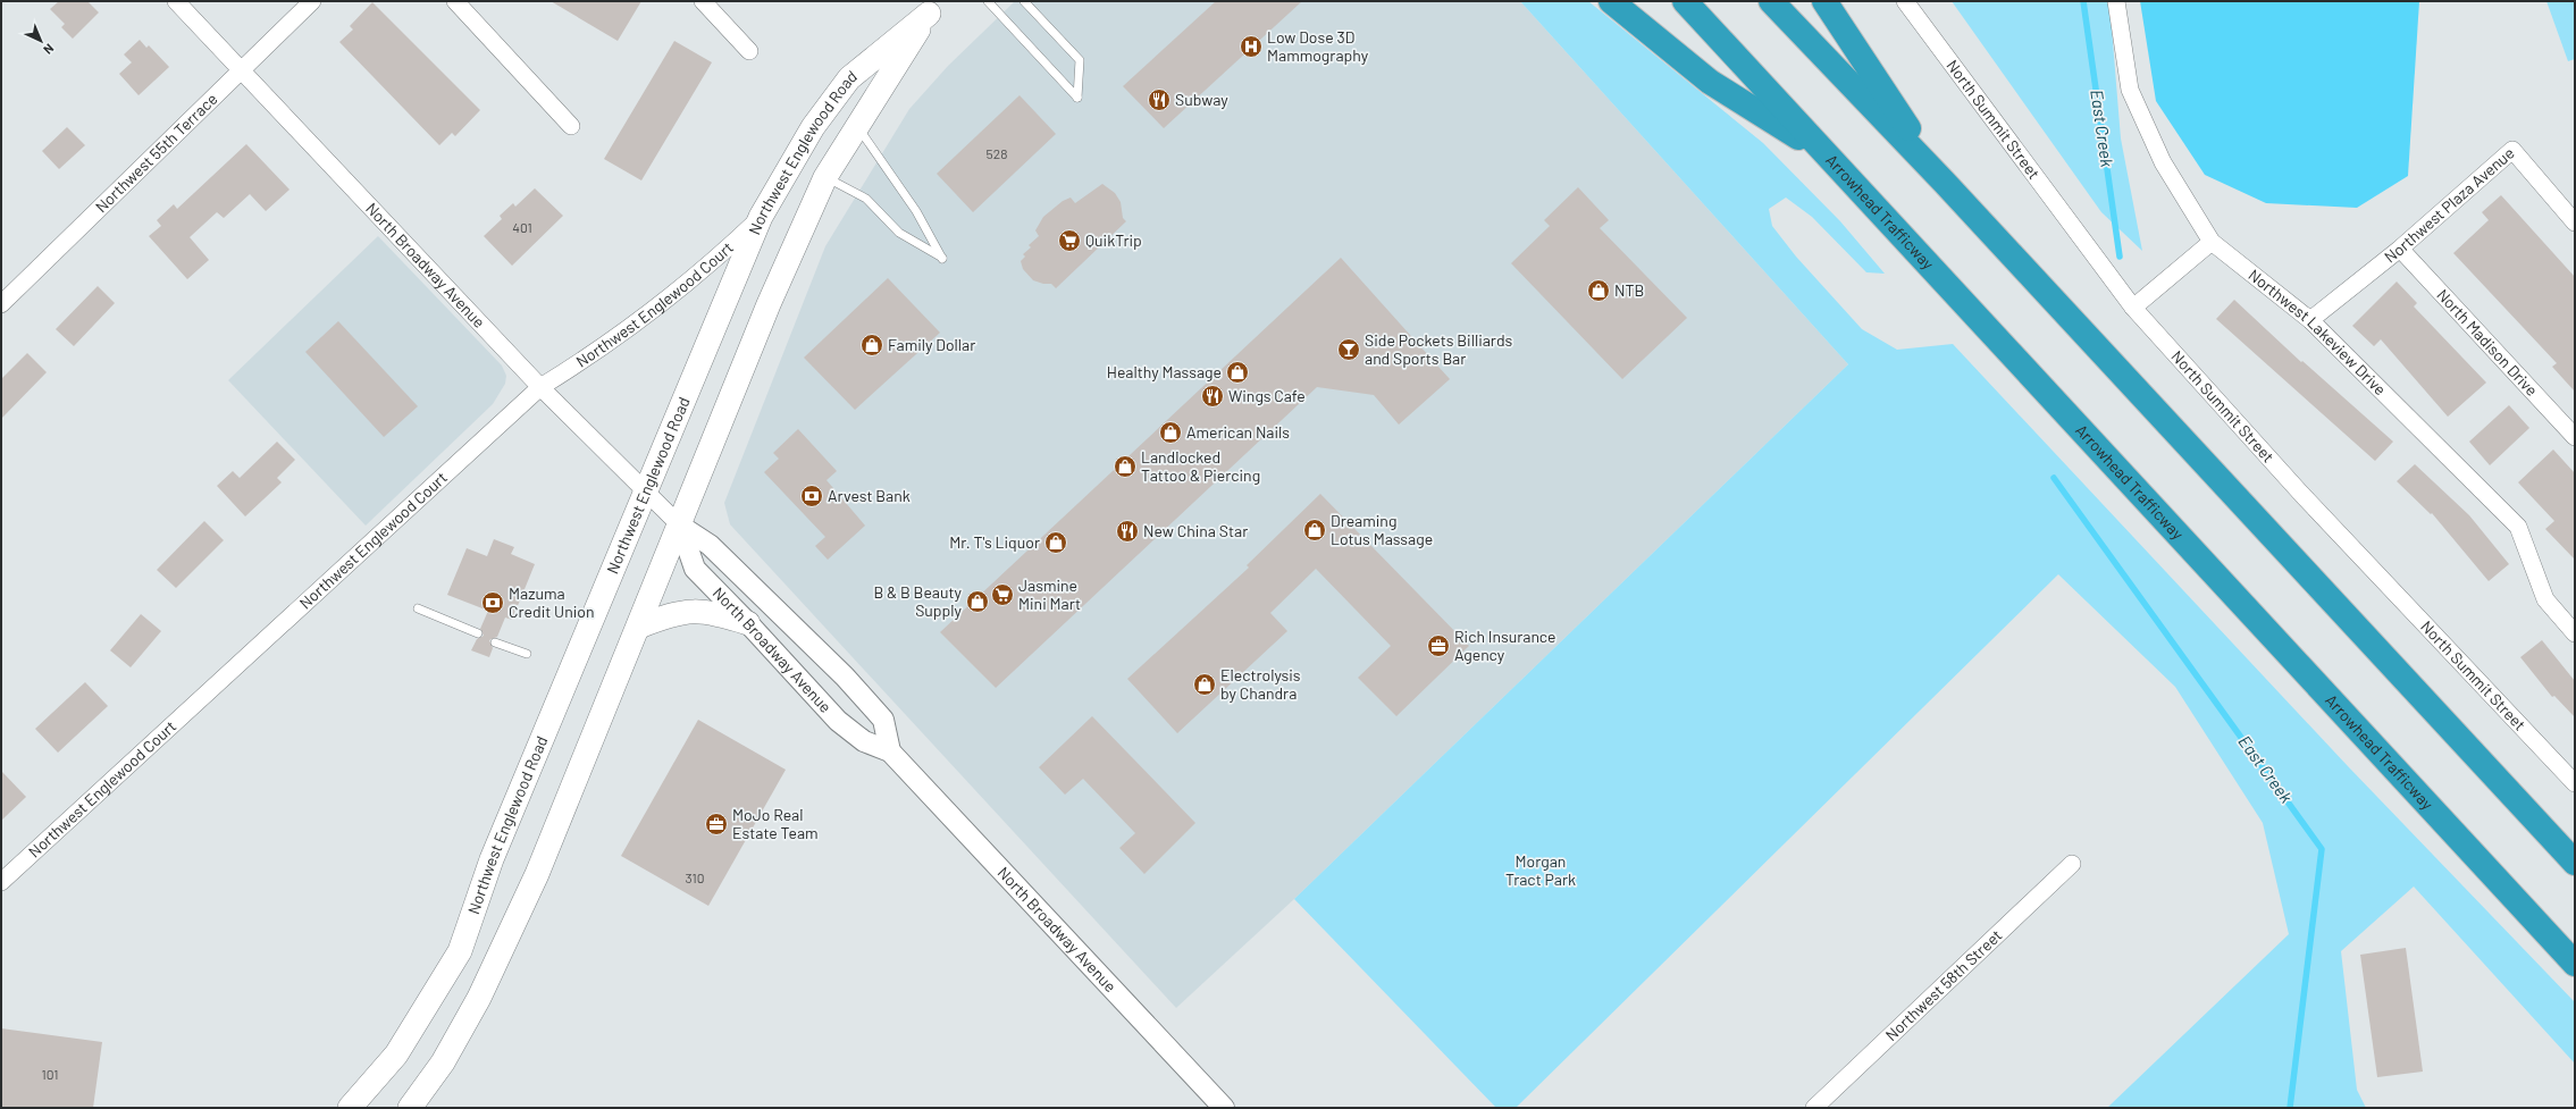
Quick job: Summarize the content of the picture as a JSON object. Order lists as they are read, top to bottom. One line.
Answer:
{"streets":{"highway":["Arrowhead Trafficway"],"main road":["Northwest Englewood Road"],"street":["North Summit Street","Northwest 55th Terrace","Northwest Plaza Avenue","North Broadway Avenue","Northwest Englewood Court","Northwest Lakeview Drive","North Madison Drive","Northwest 58th Street"]},"crossings":[["Northwest 55th Terrace","North Broadway Avenue"],["Northwest Englewood Road","North Broadway Avenue"],["Northwest Englewood Road","Northwest Englewood Court"],["Northwest Plaza Avenue","Northwest Lakeview Drive"],["Northwest Plaza Avenue","North Madison Drive"],["North Broadway Avenue","Northwest Englewood Court"]],"water":["East Creek"],"parks":["Morgan Tract Park"],"places":{"hospital":["Low Dose 3D Mammography"],"restaurant":["Subway","Wings Cafe","New China Star"],"supermarket":["QuikTrip","Jasmine Mini Mart"],"shop":["NTB","Family Dollar","Healthy Massage","American Nails","Landlocked Tattoo & Piercing","Dreaming Lotus Massage","Mr. T's Liquor","B & B Beauty Supply","Electrolysis by Chandra"],"bar":["Side Pockets Billiards and Sports Bar"],"bank":["Arvest Bank","Mazuma Credit Union"],"office":["Rich Insurance Agency","MoJo Real Estate Team"]},"house_numbers":["528","401","310","101"],"north":"bottom right"}
